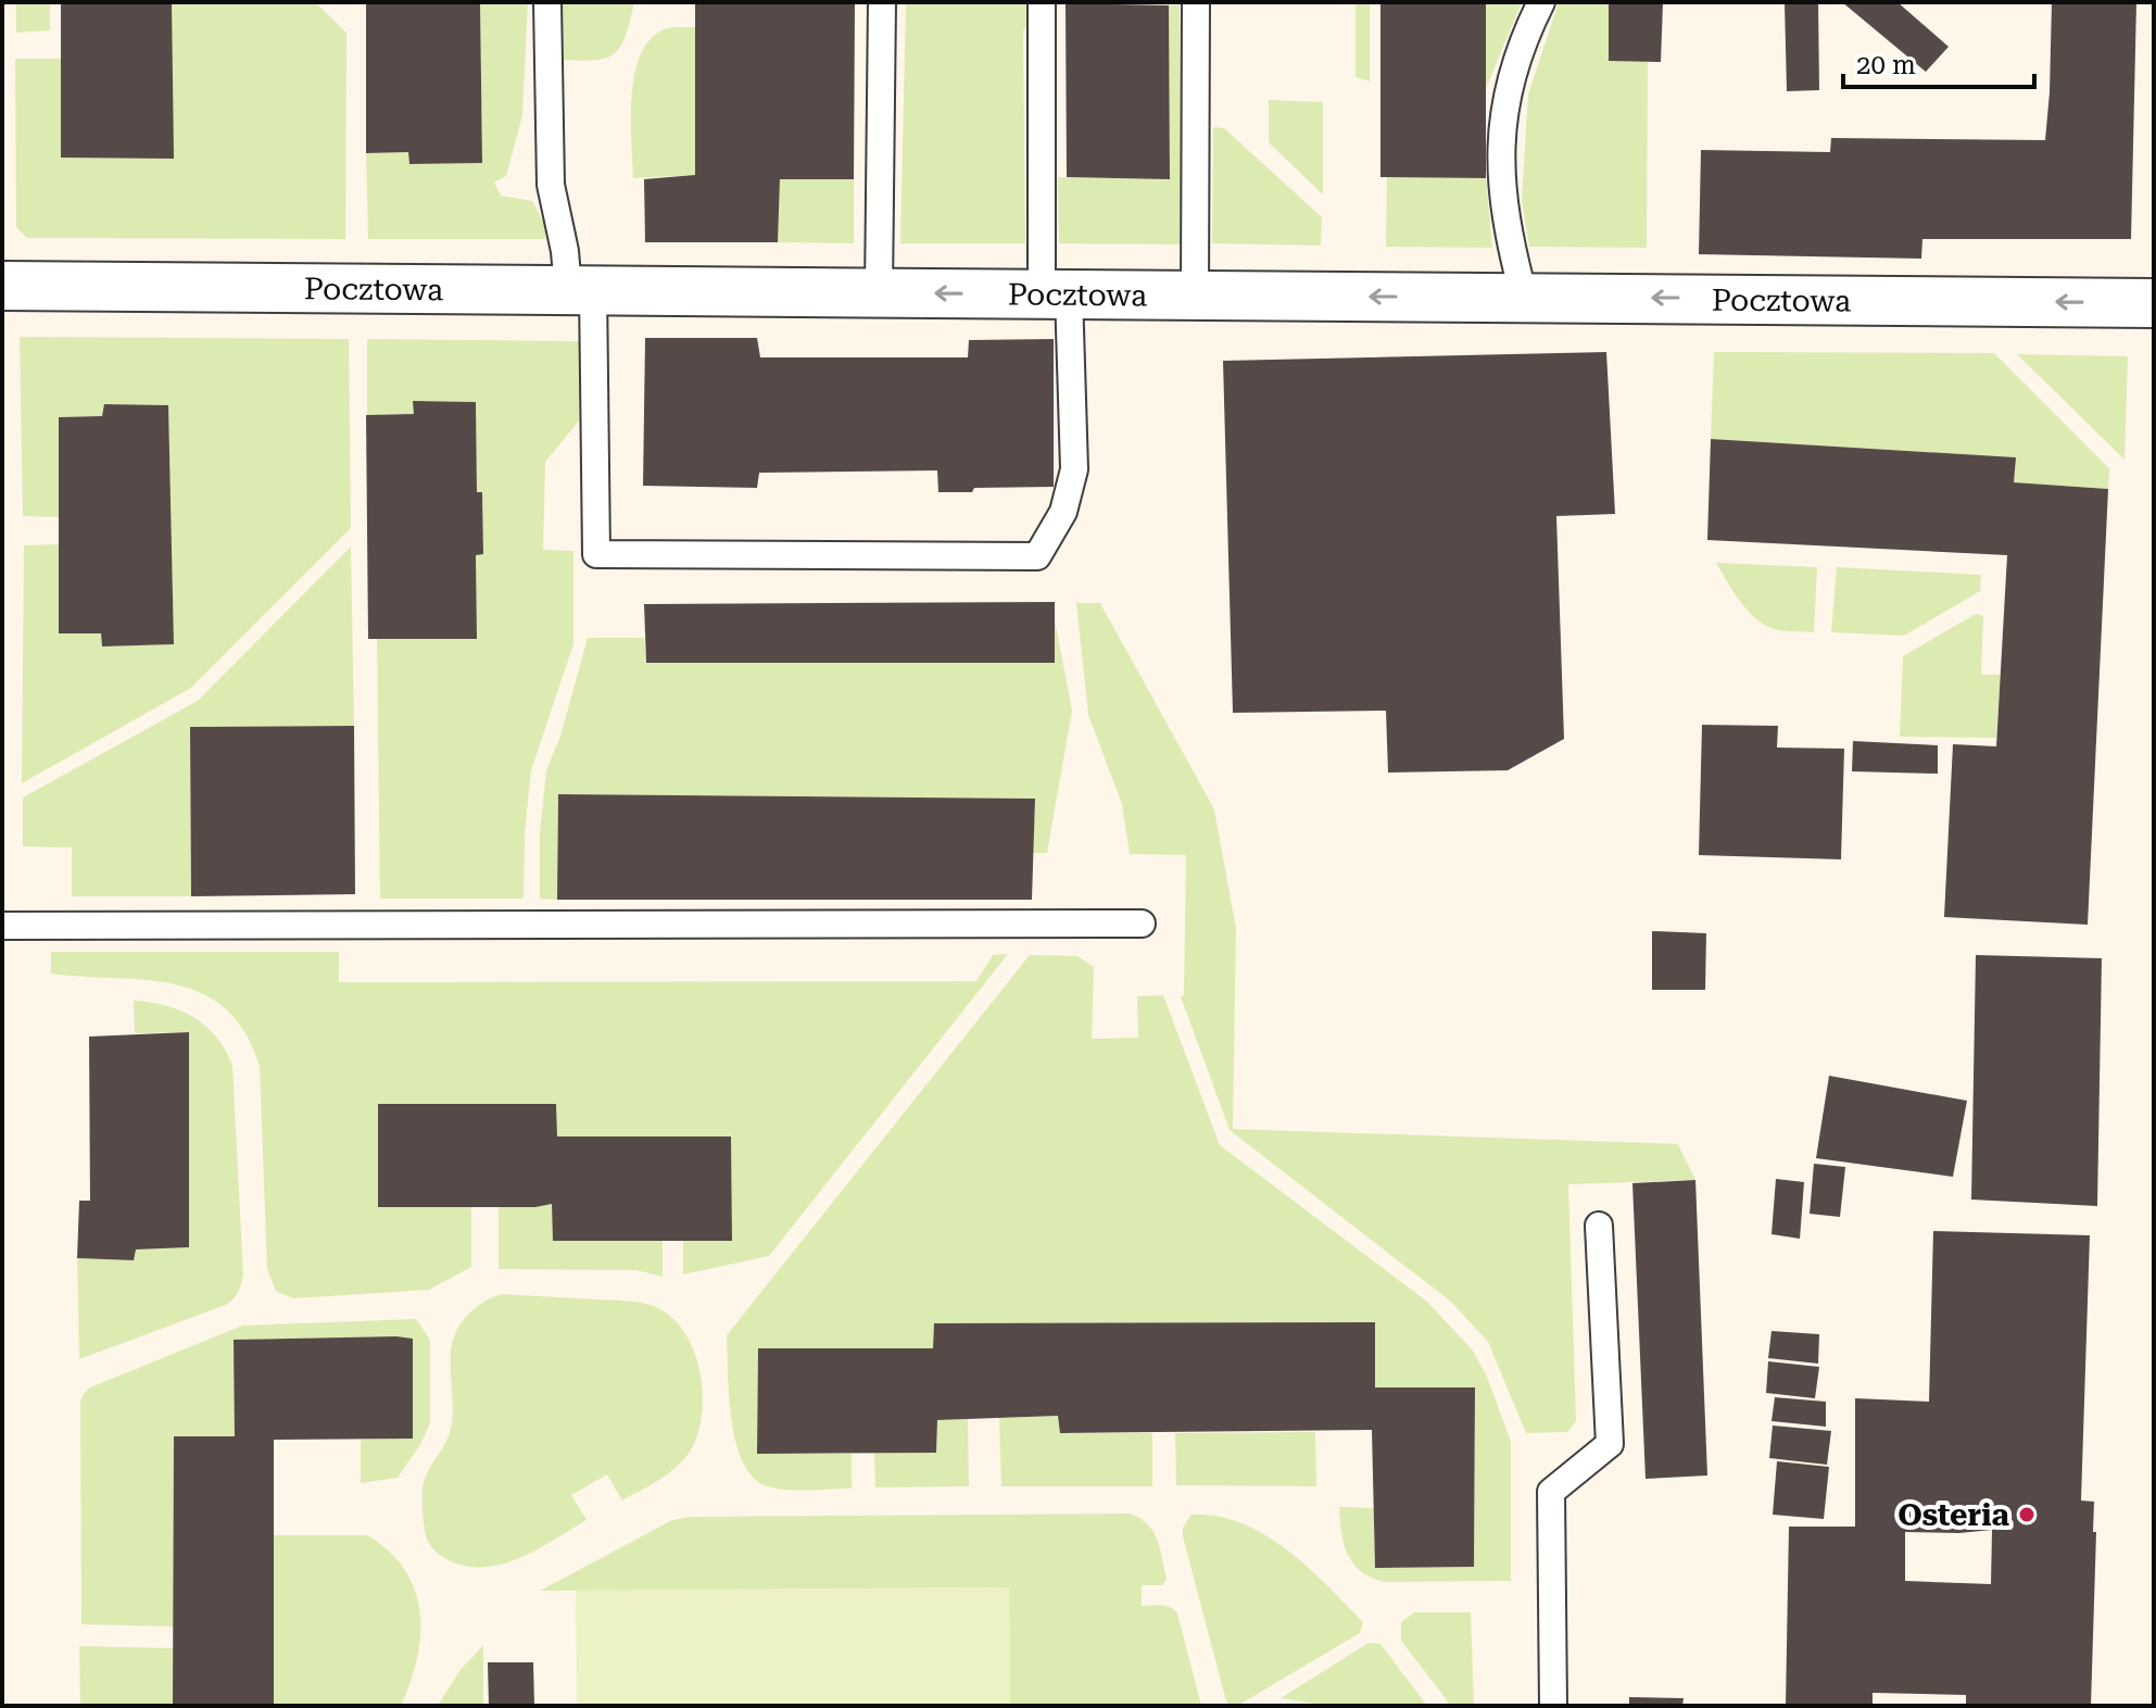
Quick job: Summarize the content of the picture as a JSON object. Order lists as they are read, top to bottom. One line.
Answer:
{"streets":{"street":["Pocztowa"]},"one_way":["Pocztowa"],"places":["Osteria"],"scale_bar":"20 m"}
